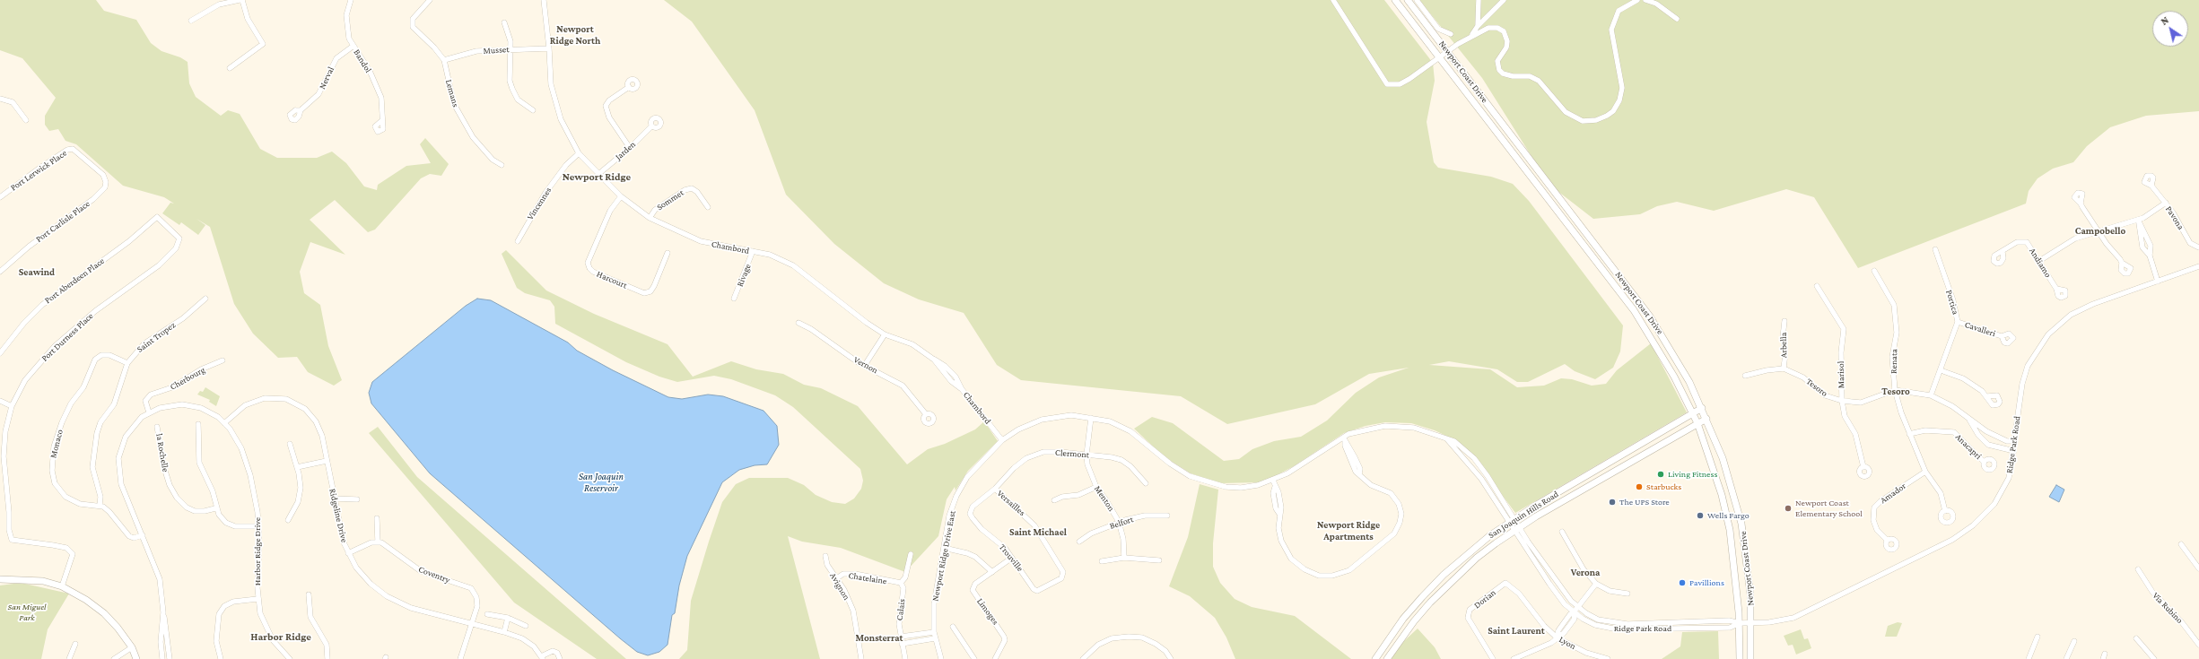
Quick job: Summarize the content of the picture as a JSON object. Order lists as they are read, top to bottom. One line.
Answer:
{"streets":{"main road":["Newport Coast Drive","San Joaquin Hills Road"],"street":["Musset","Bandol","Nerval","Lemans","Jarden","Port Lerwick Place","Sommet","Vincennes","Pavona","Port Carlisle Place","Chambord","Andiamo","Rivage","Harcourt","Port Aberdeen Place","Portica","Cavalleri","Port Durness Place","Saint Tropez","Arbella","Renata","Vernon","Marisol","Cherbourg","Tesoro","Monaco","Ridge Park Road","Anacapri","la Rochelle","Clermont","Amador","Menton","Versailles","Ridgeline Drive","Belfort","Harbor Ridge Drive","Newport Ridge Drive East","Trouville","Coventry","Chatelaine","Avignon","Dorian","Via Rubino","Calais","Limoges","Lyon"]},"crossings":[["Musset","Lemans"],["Musset","Chambord"],["Bandol","Nerval"],["Newport Coast Drive","Ridge Park Road"],["Newport Coast Drive","San Joaquin Hills Road"],["Jarden","Chambord"],["Port Lerwick Place","Port Carlisle Place"],["Sommet","Chambord"],["Vincennes","Chambord"],["Chambord","Rivage"],["Chambord","Harcourt"],["Chambord","Newport Ridge Drive East"],["Port Aberdeen Place","Port Durness Place"],["Portica","Cavalleri"],["Portica","Tesoro"],["Saint Tropez","Monaco"],["Arbella","Tesoro"],["Renata","Tesoro"],["Renata","Anacapri"],["Renata","Amador"],["Marisol","Tesoro"],["Cherbourg","Harbor Ridge Drive"],["Tesoro","Ridge Park Road"],["Ridge Park Road","San Joaquin Hills Road"],["Ridge Park Road","Newport Ridge Drive East"],["Clermont","Menton"],["Clermont","Versailles"],["Clermont","Trouville"],["Menton","Belfort"],["Menton","Newport Ridge Drive East"],["Versailles","Trouville"],["San Joaquin Hills Road","Newport Ridge Drive East"],["Ridgeline Drive","Harbor Ridge Drive"],["Ridgeline Drive","Coventry"],["Chatelaine","Avignon"],["Chatelaine","Calais"],["Dorian","Lyon"]],"districts":["Newport Ridge North","Newport Ridge","Campobello","Seawind","Tesoro","Newport Ridge Apartments","Saint Michael","Verona","Saint Laurent","Harbor Ridge","Monsterrat"],"water":["San Joaquin Reservoir"],"parks":["San Miguel Park"],"places":["Living Fitness","Starbucks","The UPS Store","Newport Coast Elementary School","Wells Fargo","Pavillions"],"north":"top left"}
